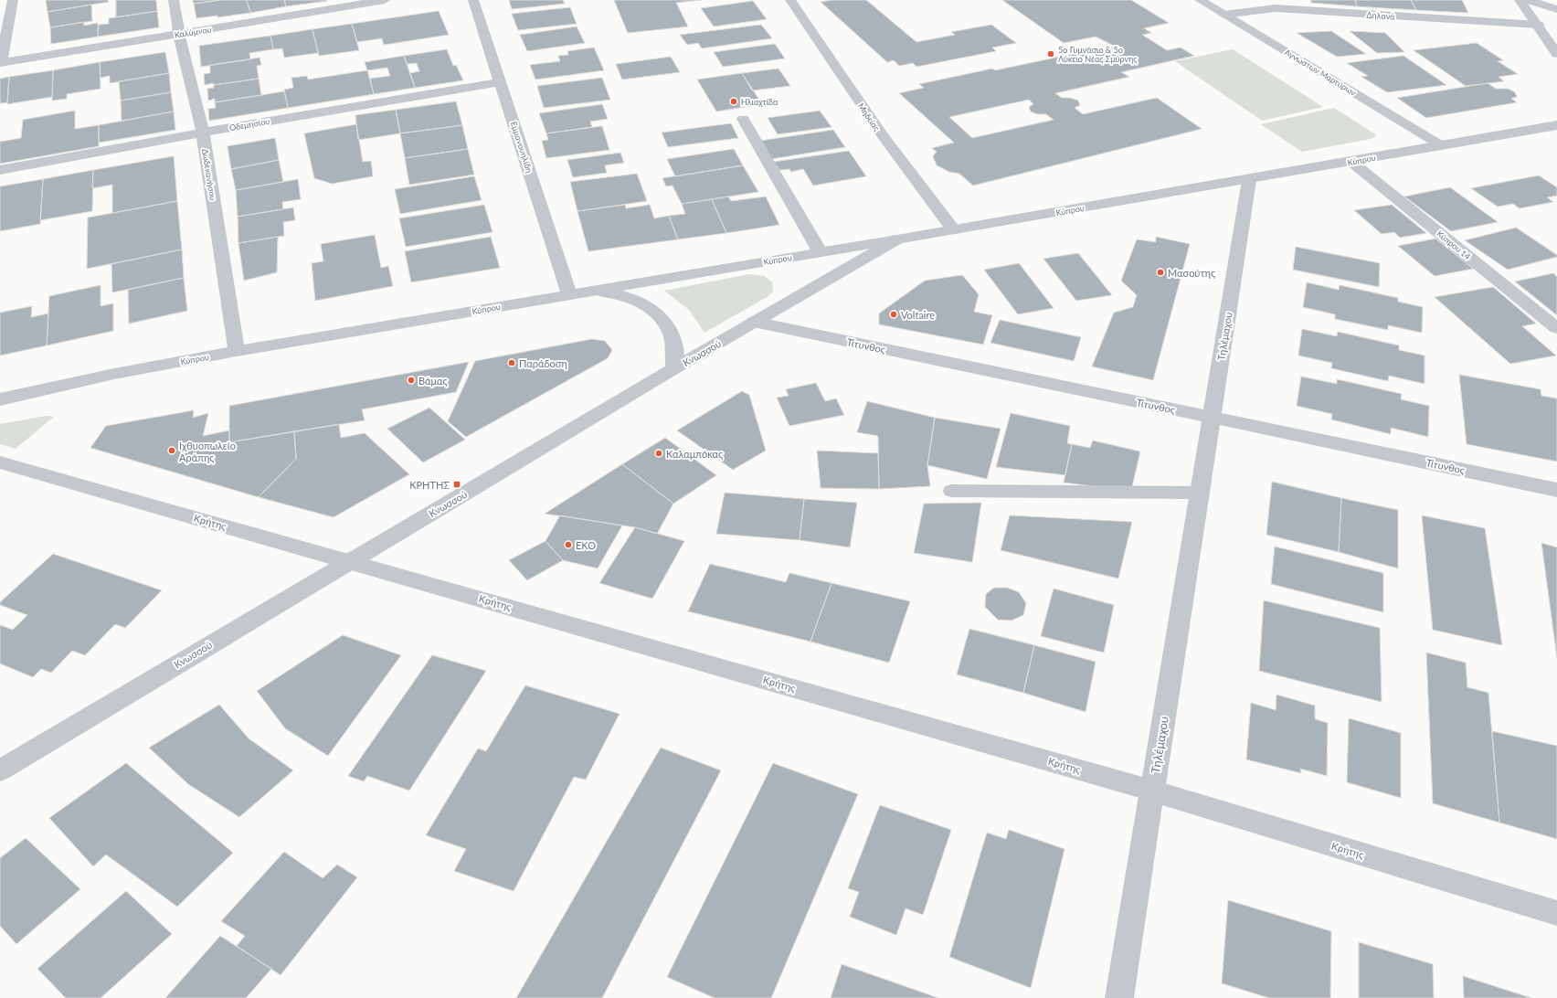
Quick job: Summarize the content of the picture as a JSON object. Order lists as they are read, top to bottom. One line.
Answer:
{"streets":{"street":["Δηλανά","Καλύμνου","Αγνώστων Μαρτύρων","Μηδείας","Οδεμησίου","Εμμανουηλίδη","Κύπρου","Δωδεκανήσου","Κύπρου 14","Τηλέμαχου","Τίτυνθος","Κνωσσού","Κρήτης"]},"crossings":[["Δηλανά","Αγνώστων Μαρτύρων"],["Καλύμνου","Δωδεκανήσου"],["Αγνώστων Μαρτύρων","Κύπρου"],["Μηδείας","Κύπρου"],["Οδεμησίου","Εμμανουηλίδη"],["Οδεμησίου","Δωδεκανήσου"],["Εμμανουηλίδη","Κύπρου"],["Κύπρου","Δωδεκανήσου"],["Κύπρου","Κύπρου 14"],["Κύπρου","Τηλέμαχου"],["Κύπρου","Κνωσσού"],["Τηλέμαχου","Τίτυνθος"],["Τηλέμαχου","Κρήτης"],["Τίτυνθος","Κνωσσού"],["Κνωσσού","Κρήτης"]],"places":{"other":["5ο Γυμνάσιο & 5ο Λύκειο Νέας Σμύρνης","Ηλιαχτίδα","Μασούτης","Voltaire","Παράδοση","Βάμας","Ιχθυοπωλείο Αράπης","Καλαμπόκας","EKO"],"transit":["ΚΡΗΤΗΣ"]}}
